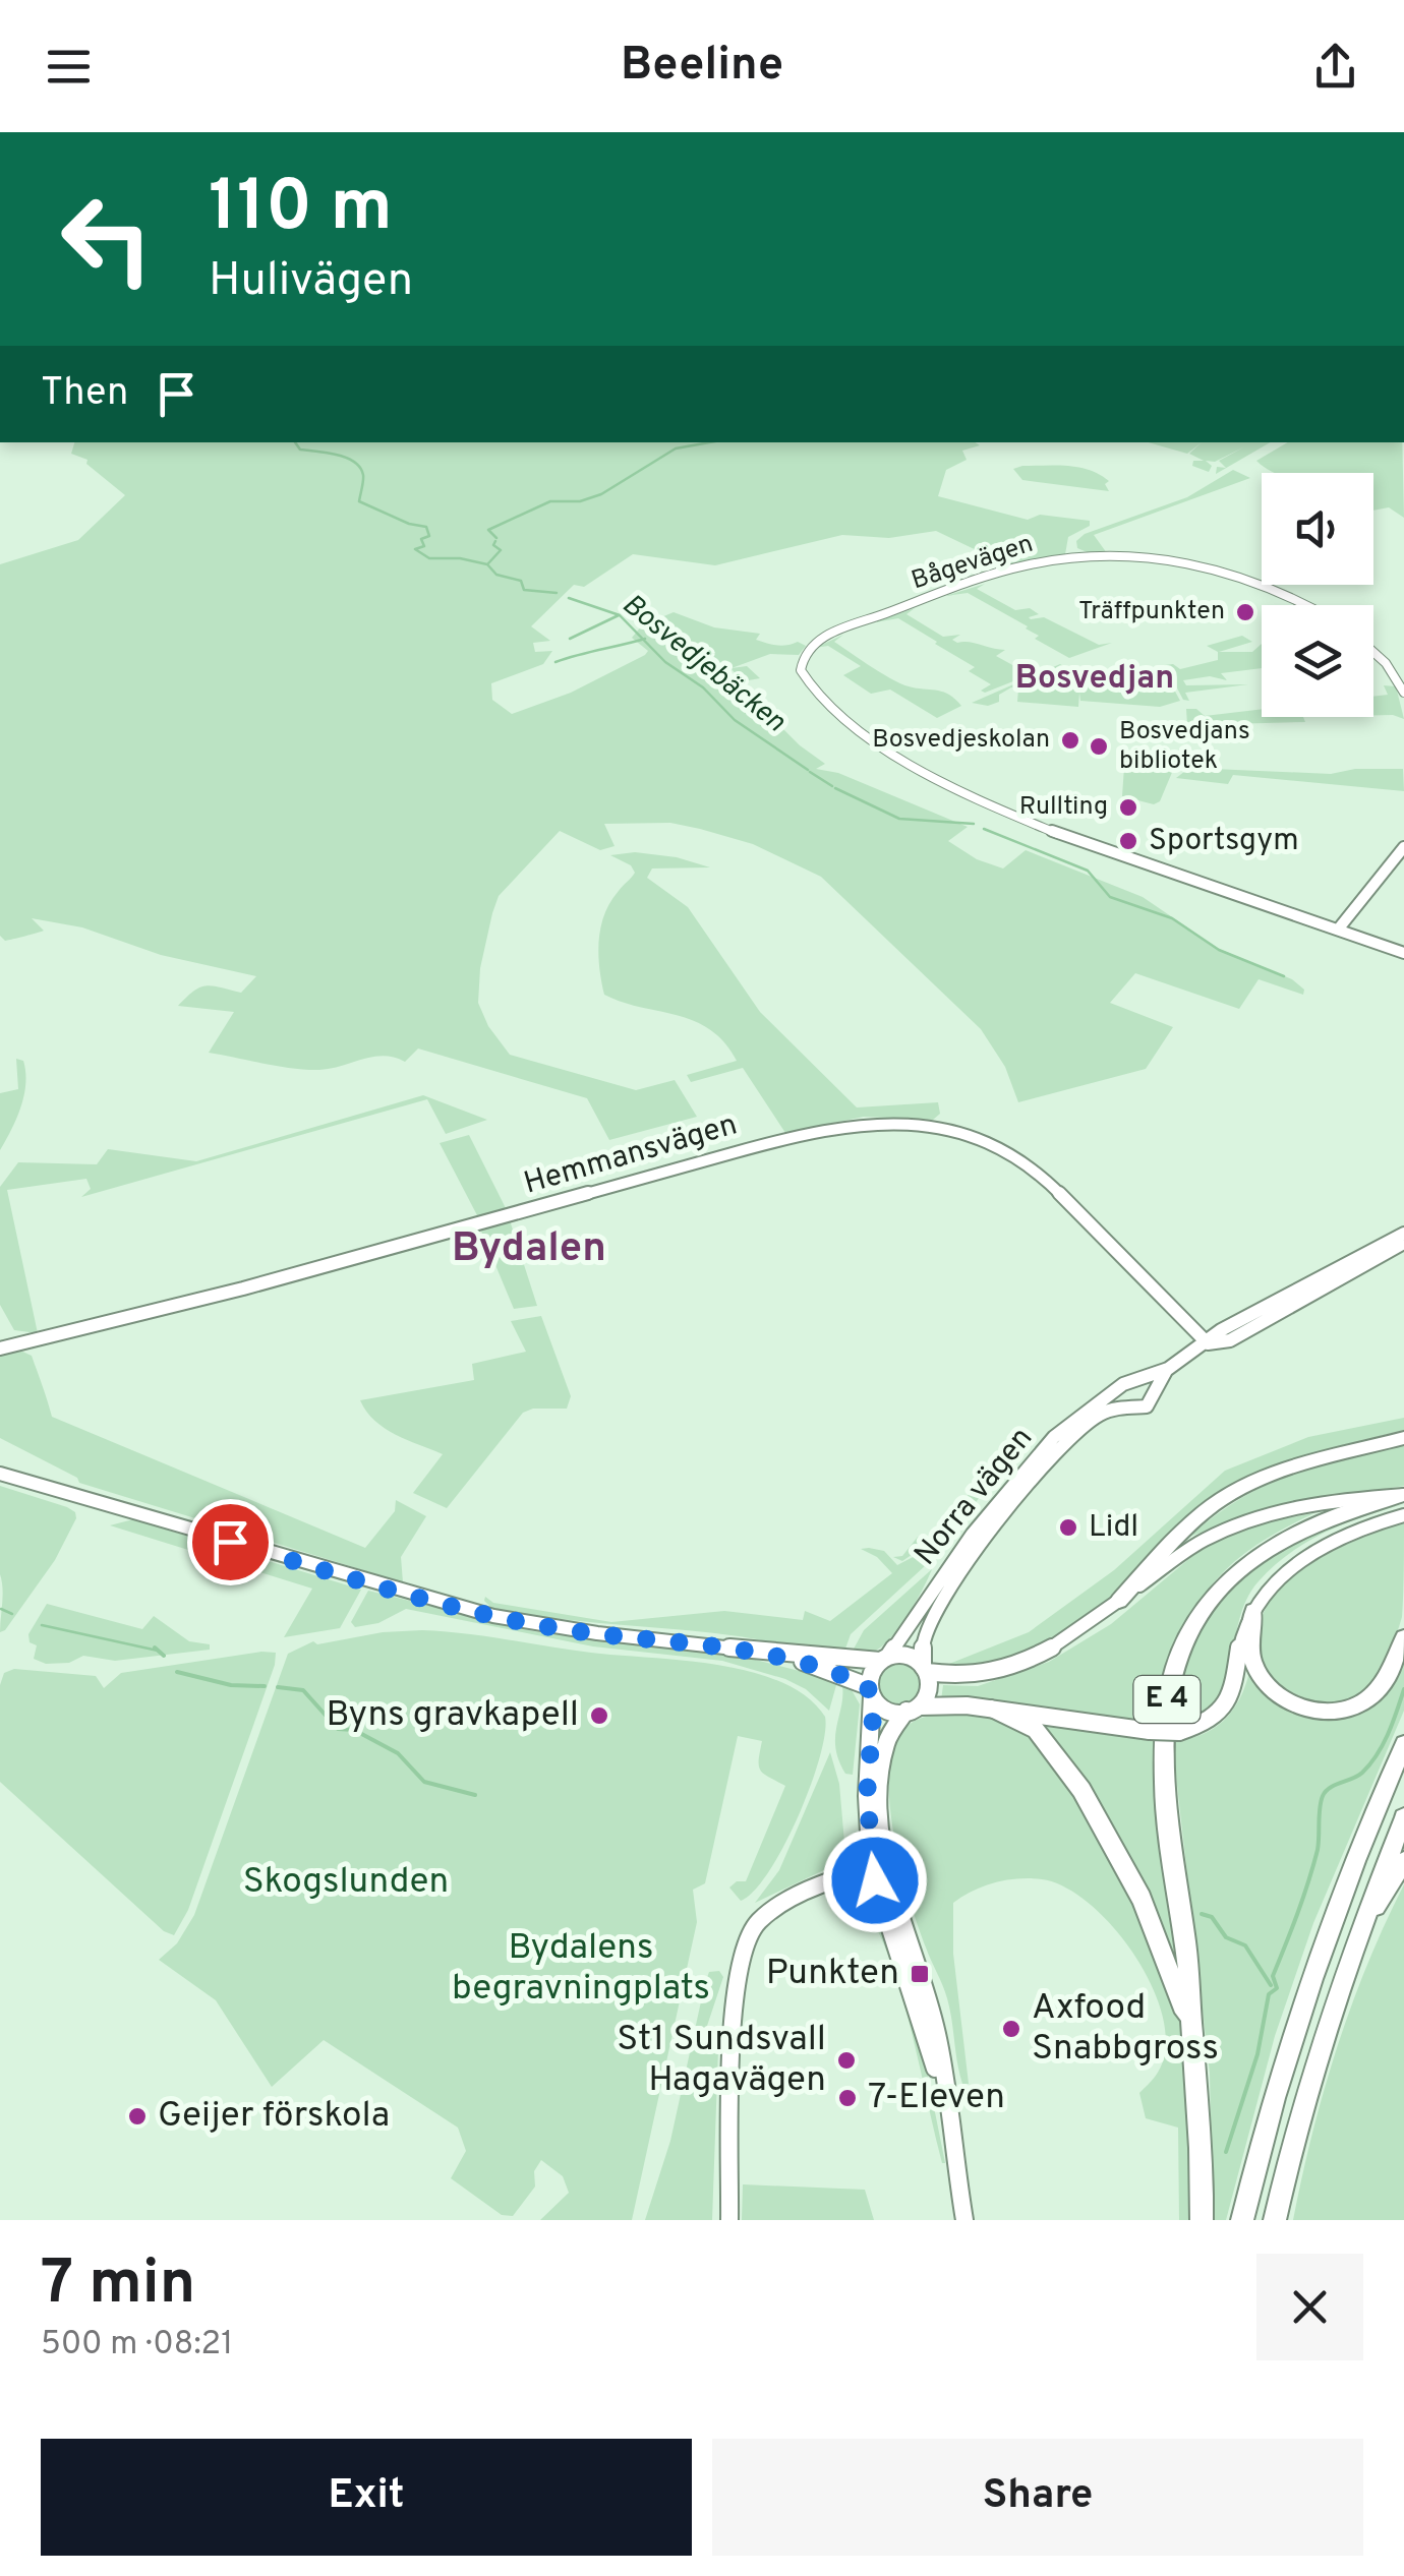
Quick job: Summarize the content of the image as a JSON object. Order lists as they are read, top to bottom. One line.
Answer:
{"streets":{"highway":["E 4"],"street":["Bågevägen","Hemmansvägen","Norra vägen"]},"crossings":[["Hemmansvägen","Norra vägen"]],"districts":["Bosvedjan","Bydalen"],"water":["Bosvedjebäcken"],"parks":["Skogslunden","Bydalens begravningplats"],"places":{"other":["Träffpunkten","Bosvedjeskolan","Bosvedjans bibliotek","Rullting","Sportsgym","Lidl","Byns gravkapell","Axfood Snabbgross","St1 Sundsvall Hagavägen","7-Eleven","Geijer förskola"],"transit":["Punkten"]},"page":{"header":"Beeline","turn":["110 m","Hulivägen"],"then":"Then","heading":["7 min","500 m · 08:21"],"buttons":["Exit","Share"]}}
